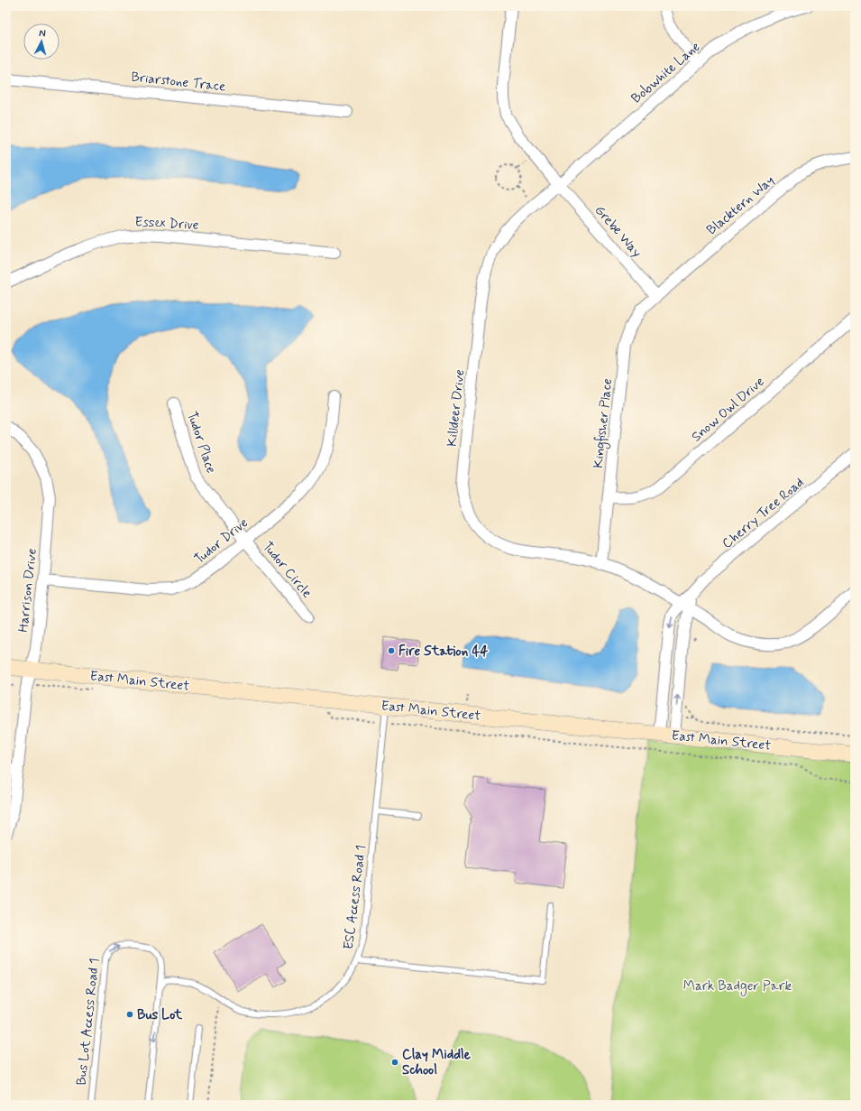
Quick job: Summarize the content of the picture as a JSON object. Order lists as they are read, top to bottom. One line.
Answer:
{"streets":{"main road":["East Main Street"],"street":["Bobwhite Lane","Briarstone Trace","Blacktern Way","Essex Drive","Grebe Way","Killdeer Drive","Snow Owl Drive","Kingfisher Place","Tudor Place","Cherry Tree Road","Tudor Drive","Tudor Circle","Harrison Drive"],"lane":["ESC Access Road 1","Bus Lot Access Road 1"]},"crossings":[["Bobwhite Lane","Grebe Way"],["Bobwhite Lane","Killdeer Drive"],["Blacktern Way","Grebe Way"],["Blacktern Way","Kingfisher Place"],["Grebe Way","Killdeer Drive"],["Grebe Way","Kingfisher Place"],["Killdeer Drive","Kingfisher Place"],["Killdeer Drive","Cherry Tree Road"],["Snow Owl Drive","Kingfisher Place"],["Tudor Place","Tudor Drive"],["Tudor Place","Tudor Circle"],["Cherry Tree Road","East Main Street"],["Tudor Drive","Tudor Circle"],["Tudor Drive","Harrison Drive"],["Harrison Drive","East Main Street"],["East Main Street","ESC Access Road 1"]],"parks":["Mark Badger Park"],"places":["Fire Station 44","Bus Lot","Clay Middle School"],"north":"top"}
